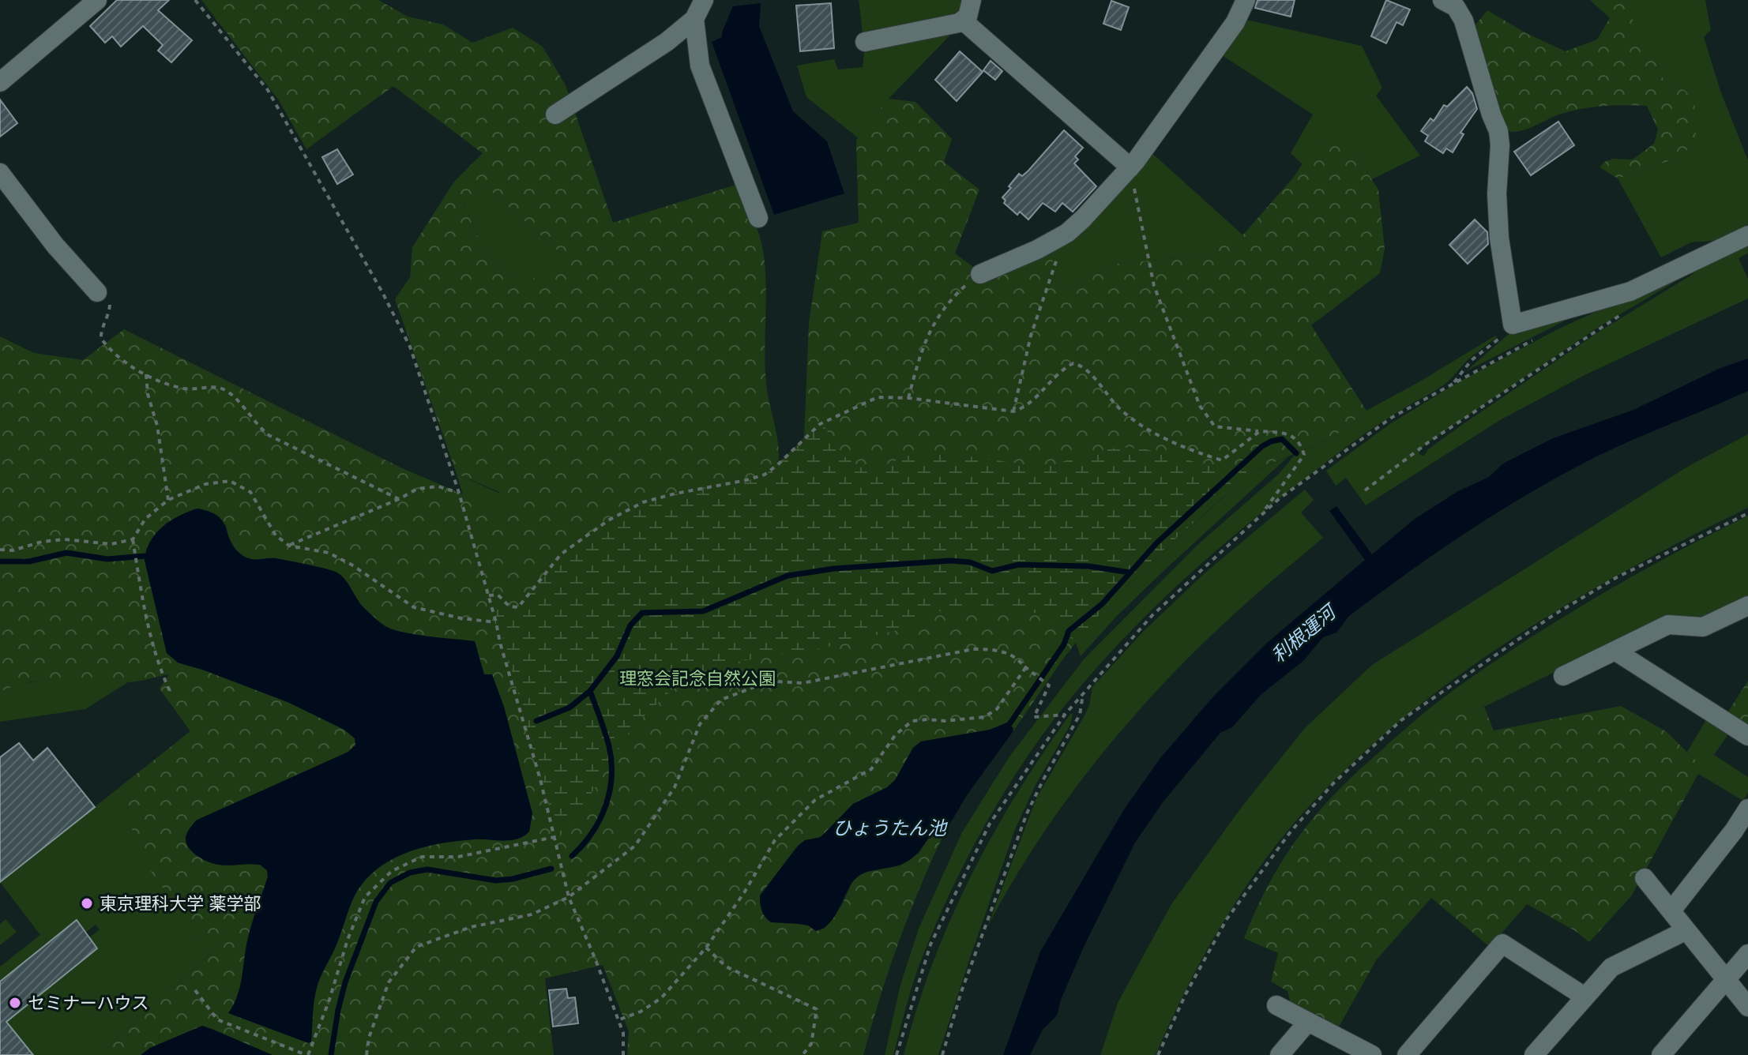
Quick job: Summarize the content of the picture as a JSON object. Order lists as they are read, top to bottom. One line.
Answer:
{"water":["利根運河","ひょうたん池"],"parks":["理窓会記念自然公園"],"places":["東京理科大学 薬学部","セミナーハウス"]}
